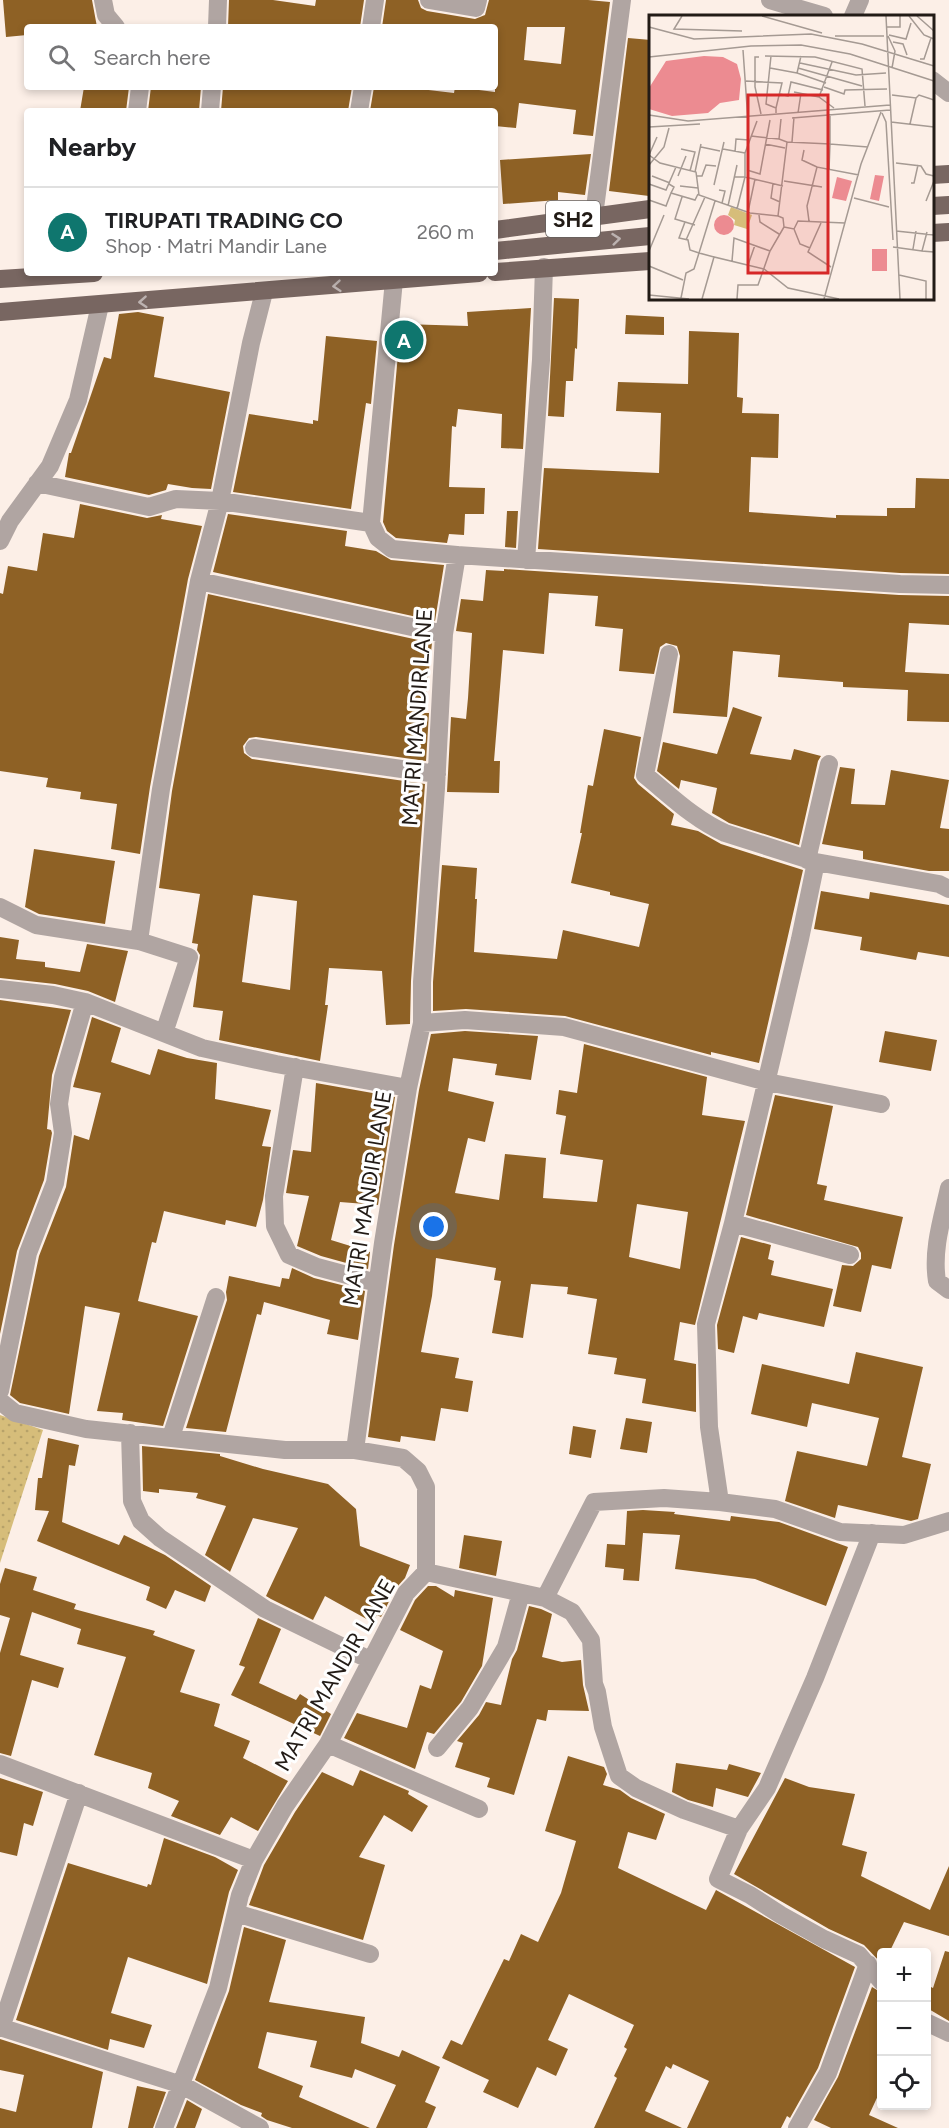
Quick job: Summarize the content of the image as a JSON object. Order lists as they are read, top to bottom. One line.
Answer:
{"streets":{"main road":["SH2"],"street":["MATRI MANDIR LANE"]},"page":{"search":"Search here","heading":"Nearby","list":[{"mark":"A","name":"TIRUPATI TRADING CO","note":"Shop · Matri Mandir Lane","value":"260 m"}],"pins":"A","map_buttons":["+","−"]}}
